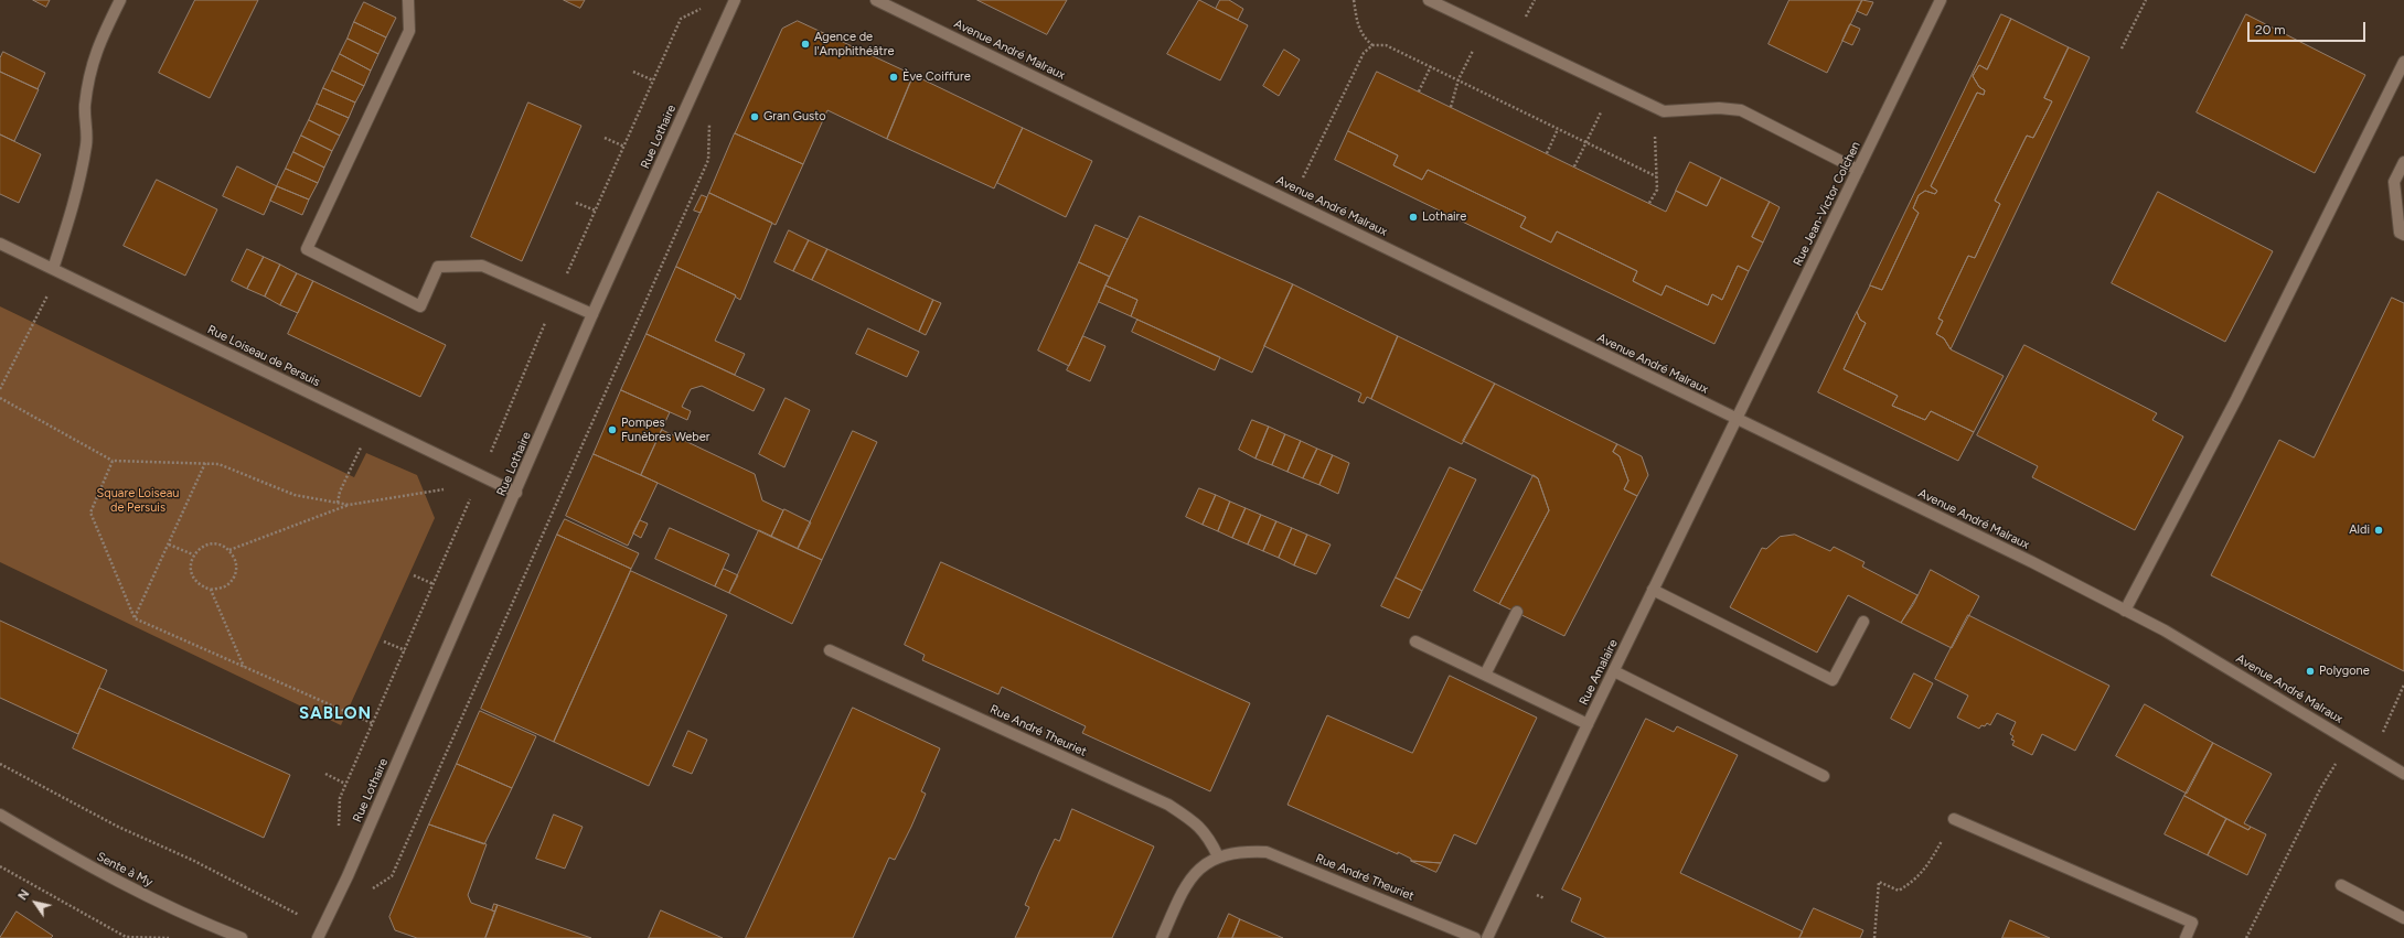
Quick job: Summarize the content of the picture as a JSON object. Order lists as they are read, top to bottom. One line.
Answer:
{"streets":{"street":["Avenue André Malraux","Rue Lothaire","Rue Jean-Victor Colchen","Rue Loiseau de Persuis","Rue Amalaire","Rue André Theuriet","Sente à My"]},"crossings":[["Avenue André Malraux","Rue Jean-Victor Colchen"],["Avenue André Malraux","Rue Amalaire"],["Rue Lothaire","Rue Loiseau de Persuis"],["Rue Jean-Victor Colchen","Rue Amalaire"]],"districts":["SABLON"],"parks":["Square Loiseau de Persuis"],"places":["Agence de l'Amphithéâtre","Ève Coiffure","Gran Gusto","Lothaire","Pompes Funèbres Weber","Aldi","Polygone"],"scale_bar":"20 m","north":"top left"}
